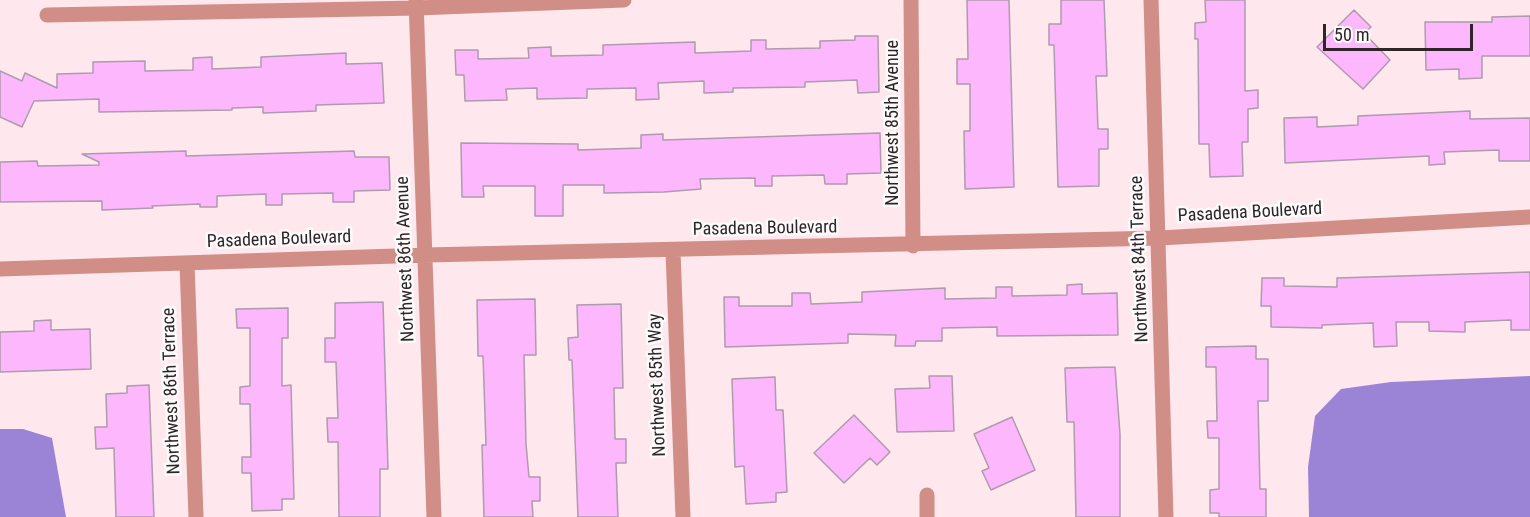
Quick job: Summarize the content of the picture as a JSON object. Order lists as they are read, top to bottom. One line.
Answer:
{"streets":{"street":["Northwest 85th Avenue","Pasadena Boulevard","Northwest 86th Avenue","Northwest 84th Terrace","Northwest 85th Way","Northwest 86th Terrace"]},"crossings":[["Northwest 85th Avenue","Pasadena Boulevard"],["Pasadena Boulevard","Northwest 86th Avenue"],["Pasadena Boulevard","Northwest 84th Terrace"],["Pasadena Boulevard","Northwest 85th Way"],["Pasadena Boulevard","Northwest 86th Terrace"]],"scale_bar":"50 m"}
